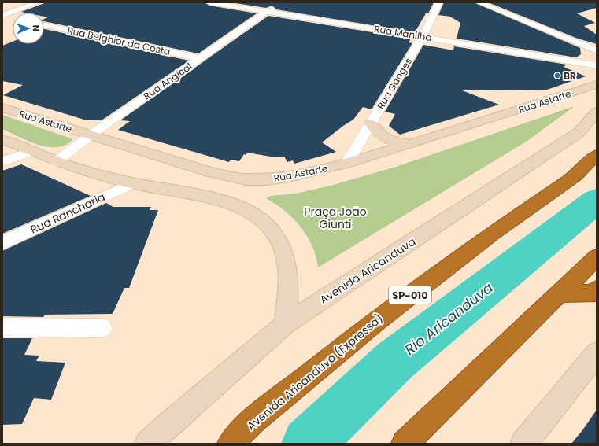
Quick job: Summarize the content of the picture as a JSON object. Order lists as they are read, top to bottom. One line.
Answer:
{"streets":{"highway":["SP-010","Avenida Aricanduva (Expressa)"],"main road":["Rua Astarte","Avenida Aricanduva"],"street":["Rua Manilha","Rua Belghior da Costa","Rua Angical","Rua Ganges","Rua Rancharia"]},"crossings":[["Rua Manilha","Rua Angical"],["Rua Manilha","Rua Ganges"],["Rua Belghior da Costa","Rua Angical"],["Rua Angical","Rua Astarte"],["Rua Ganges","Rua Astarte"]],"water":["Rio Aricanduva"],"parks":["Praça João Giunti"],"places":["BR"],"north":"right"}
